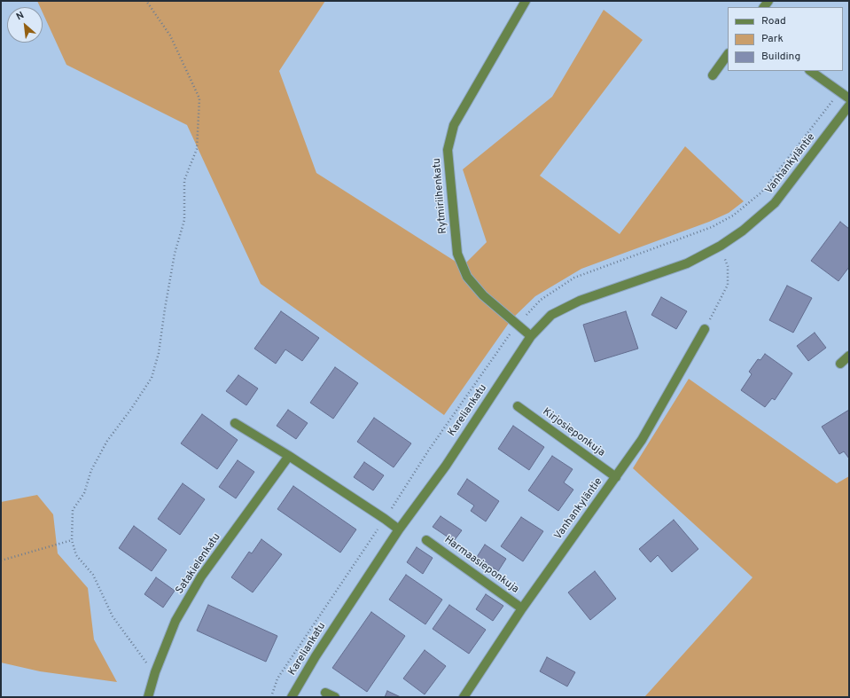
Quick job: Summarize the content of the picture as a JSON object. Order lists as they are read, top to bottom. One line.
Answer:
{"streets":{"street":["Vanhankyläntie","Rytmiriihenkatu","Kareliankatu","Kirjosieponkuja","Satakielenkatu","Harmaasieponkuja"]},"crossings":[["Vanhankyläntie","Kareliankatu"],["Vanhankyläntie","Kirjosieponkuja"],["Vanhankyläntie","Harmaasieponkuja"],["Rytmiriihenkatu","Kareliankatu"]],"legend":["Road","Park","Building"],"north":"top left"}
